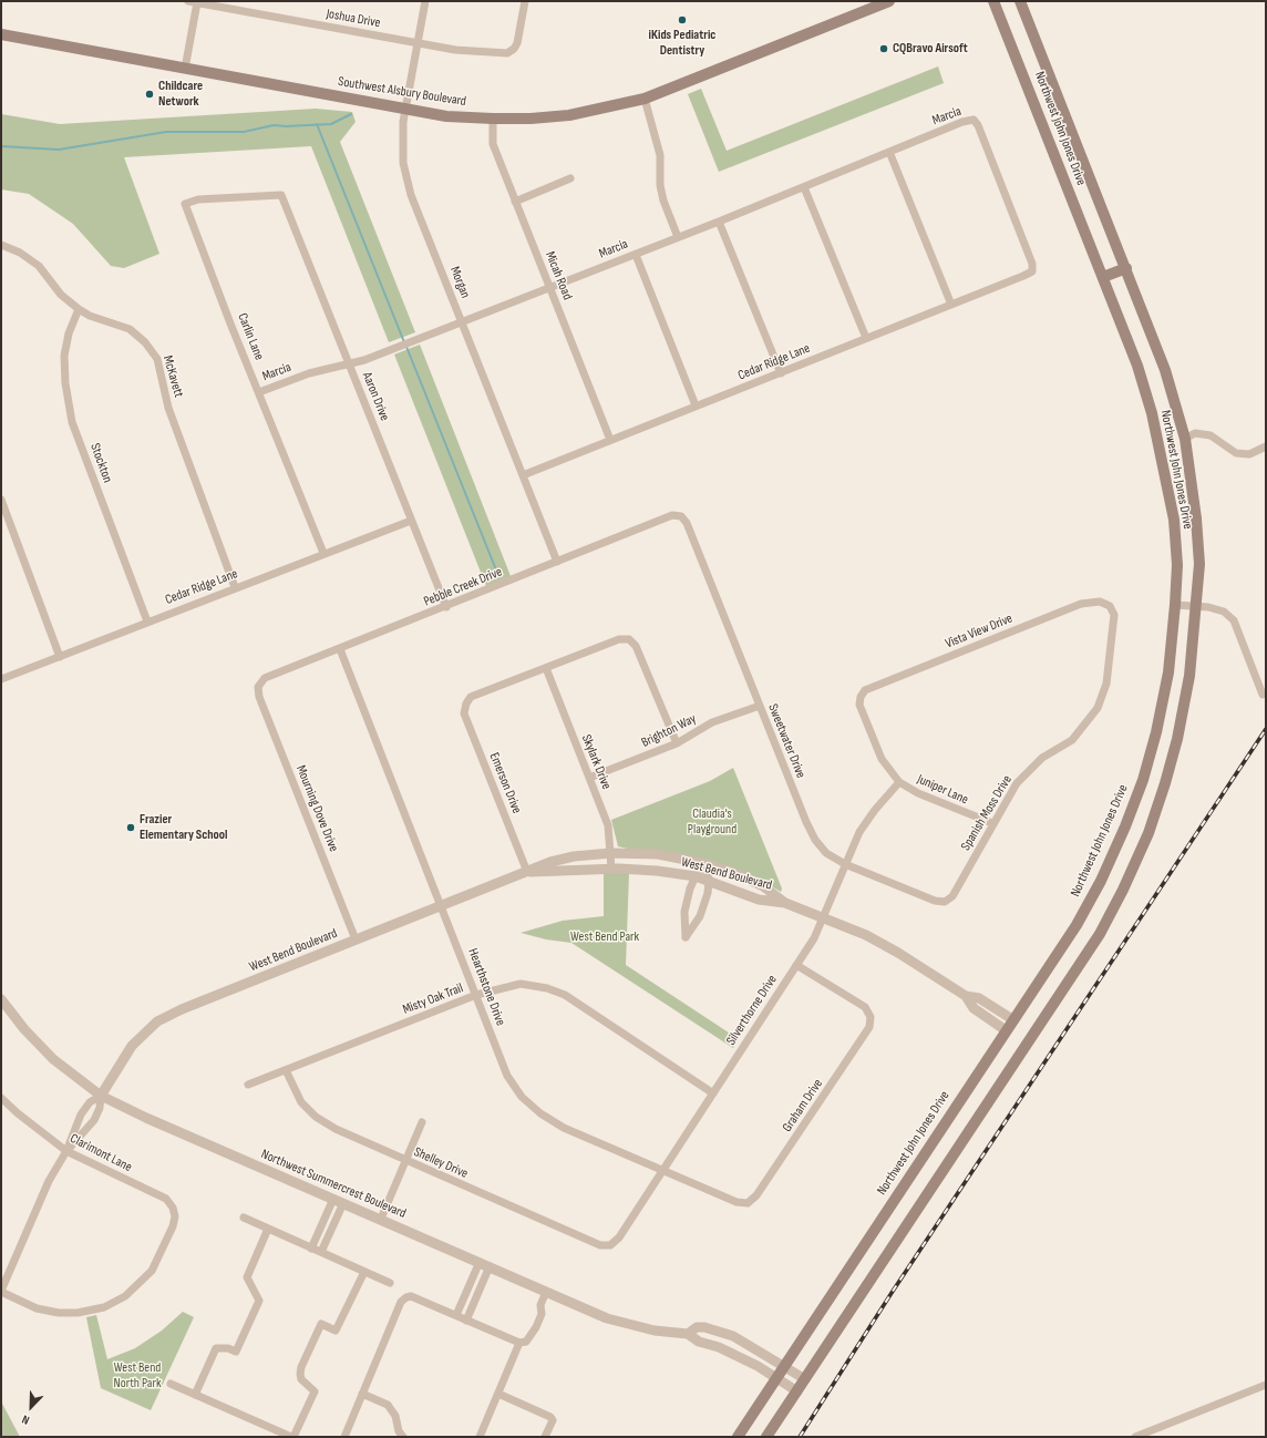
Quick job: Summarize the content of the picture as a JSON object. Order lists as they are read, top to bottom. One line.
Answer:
{"streets":{"main road":["Southwest Alsbury Boulevard","Northwest John Jones Drive"],"street":["Joshua Drive","Marcia","Micah Road","Morgan","Carlin Lane","Cedar Ridge Lane","McKavett","Aaron Drive","Stockton","Pebble Creek Drive","Vista View Drive","Brighton Way","Sweetwater Drive","Skylark Drive","Emerson Drive","Juniper Lane","Mourning Dove Drive","Spanish Moss Drive","West Bend Boulevard","Hearthstone Drive","Misty Oak Trail","Silverthorne Drive","Graham Drive","Clarimont Lane","Shelley Drive","Northwest Summercrest Boulevard"]},"crossings":[["Joshua Drive","Morgan"],["Southwest Alsbury Boulevard","Micah Road"],["Southwest Alsbury Boulevard","Morgan"],["Marcia","Micah Road"],["Marcia","Morgan"],["Marcia","Carlin Lane"],["Marcia","Cedar Ridge Lane"],["Marcia","Aaron Drive"],["Northwest John Jones Drive","West Bend Boulevard"],["Northwest John Jones Drive","Northwest Summercrest Boulevard"],["Micah Road","Cedar Ridge Lane"],["Morgan","Cedar Ridge Lane"],["Morgan","Pebble Creek Drive"],["Carlin Lane","Cedar Ridge Lane"],["Carlin Lane","Aaron Drive"],["Cedar Ridge Lane","McKavett"],["Cedar Ridge Lane","Aaron Drive"],["Cedar Ridge Lane","Stockton"],["McKavett","Stockton"],["Aaron Drive","Pebble Creek Drive"],["Pebble Creek Drive","Sweetwater Drive"],["Pebble Creek Drive","Mourning Dove Drive"],["Pebble Creek Drive","Hearthstone Drive"],["Vista View Drive","Juniper Lane"],["Vista View Drive","Spanish Moss Drive"],["Brighton Way","Sweetwater Drive"],["Brighton Way","Skylark Drive"],["Sweetwater Drive","Spanish Moss Drive"],["Sweetwater Drive","Silverthorne Drive"],["Skylark Drive","Emerson Drive"],["Skylark Drive","West Bend Boulevard"],["Emerson Drive","West Bend Boulevard"],["Juniper Lane","Spanish Moss Drive"],["Juniper Lane","Silverthorne Drive"],["Mourning Dove Drive","West Bend Boulevard"],["West Bend Boulevard","Hearthstone Drive"],["West Bend Boulevard","Silverthorne Drive"],["West Bend Boulevard","Clarimont Lane"],["West Bend Boulevard","Northwest Summercrest Boulevard"],["Hearthstone Drive","Misty Oak Trail"],["Hearthstone Drive","Silverthorne Drive"],["Hearthstone Drive","Graham Drive"],["Misty Oak Trail","Silverthorne Drive"],["Misty Oak Trail","Shelley Drive"],["Silverthorne Drive","Graham Drive"],["Silverthorne Drive","Shelley Drive"]],"parks":["Claudia's Playground","West Bend Park","West Bend North Park"],"places":["iKids Pediatric Dentistry","CQBravo Airsoft","Childcare Network","Frazier Elementary School"],"north":"bottom left"}
